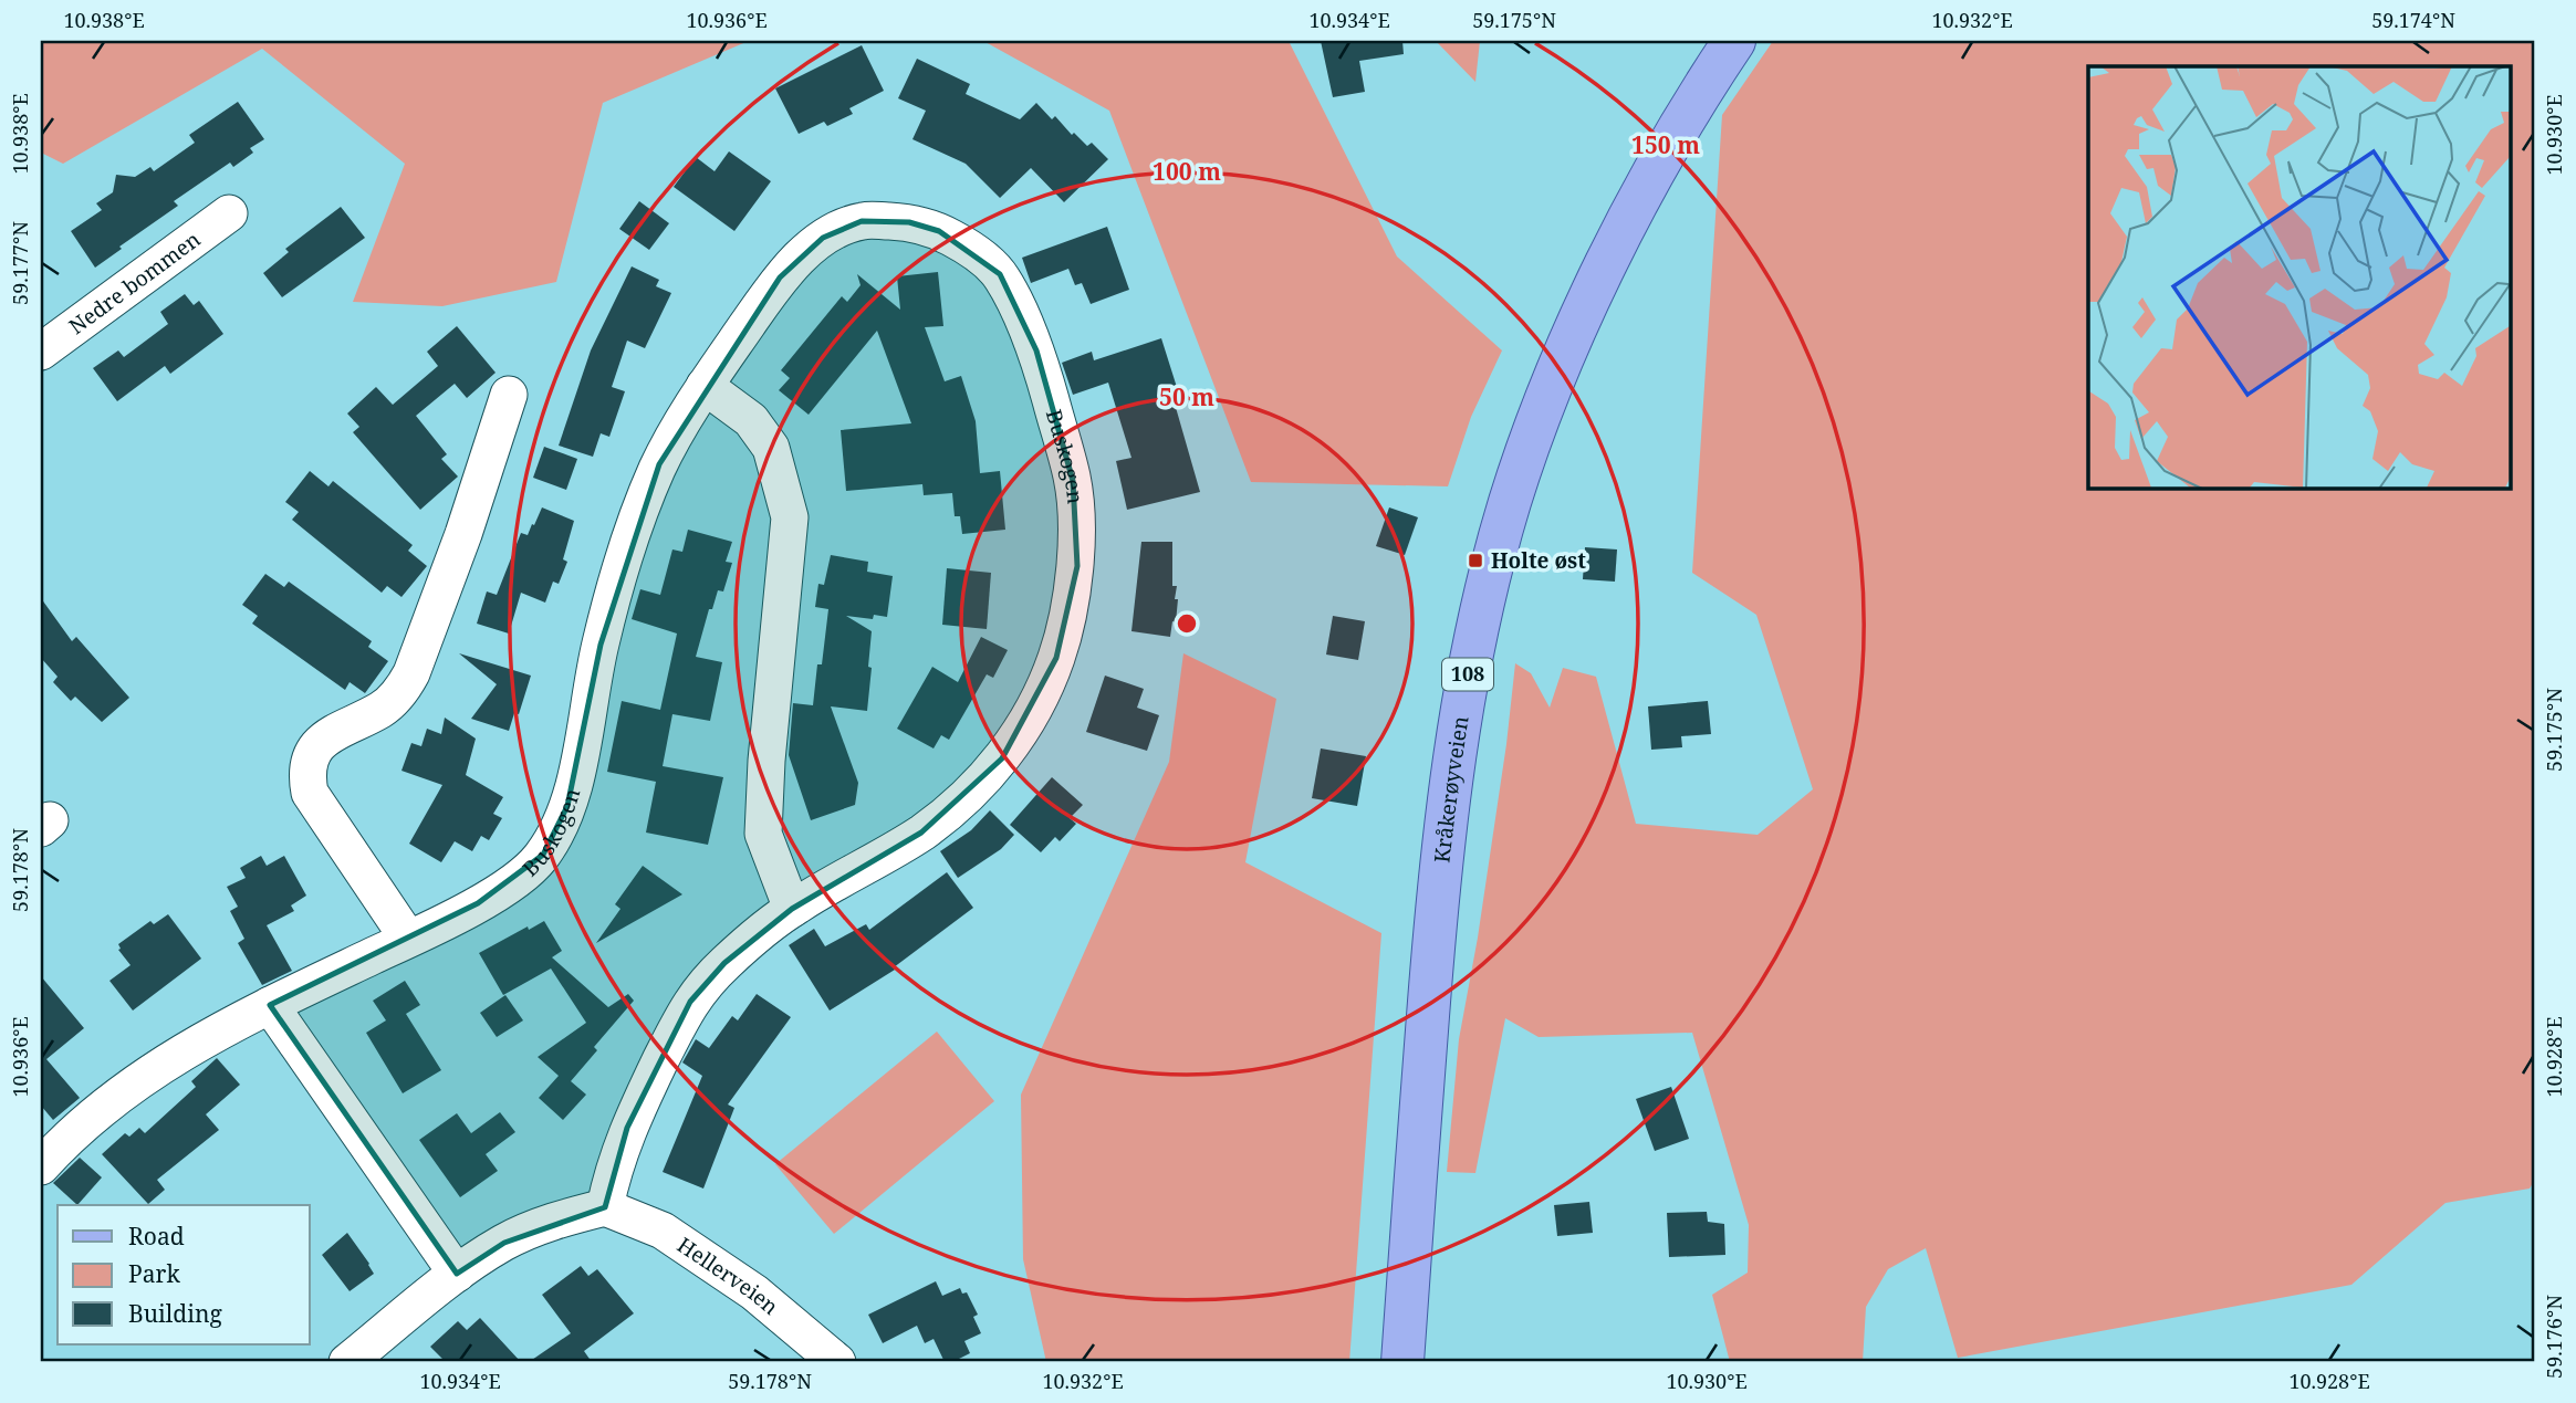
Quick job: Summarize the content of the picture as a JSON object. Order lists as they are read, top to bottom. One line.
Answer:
{"streets":{"main road":["108","Kråkerøyveien"],"street":["Nedre bommen","Buskogen","Hellerveien"]},"crossings":[["Buskogen","Hellerveien"]],"places":{"transit":["Holte øst"]},"legend":["Road","Park","Building"],"coordinates":["10.938°E","10.936°E","10.934°E","59.175°N","10.932°E","59.174°N","10.930°E","59.177°N","59.178°N","10.928°E","59.176°N"],"rings":["150 m","100 m","50 m"]}
